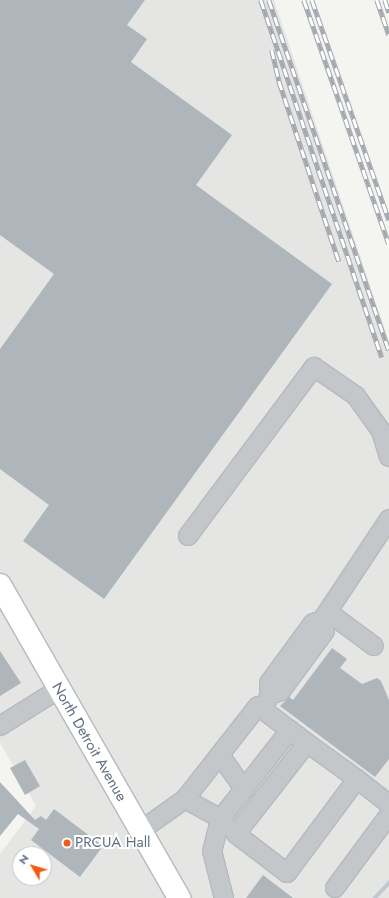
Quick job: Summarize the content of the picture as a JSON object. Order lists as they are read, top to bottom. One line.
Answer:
{"streets":{"main road":["North Detroit Avenue"]},"places":["PRCUA Hall"],"north":"top left"}
